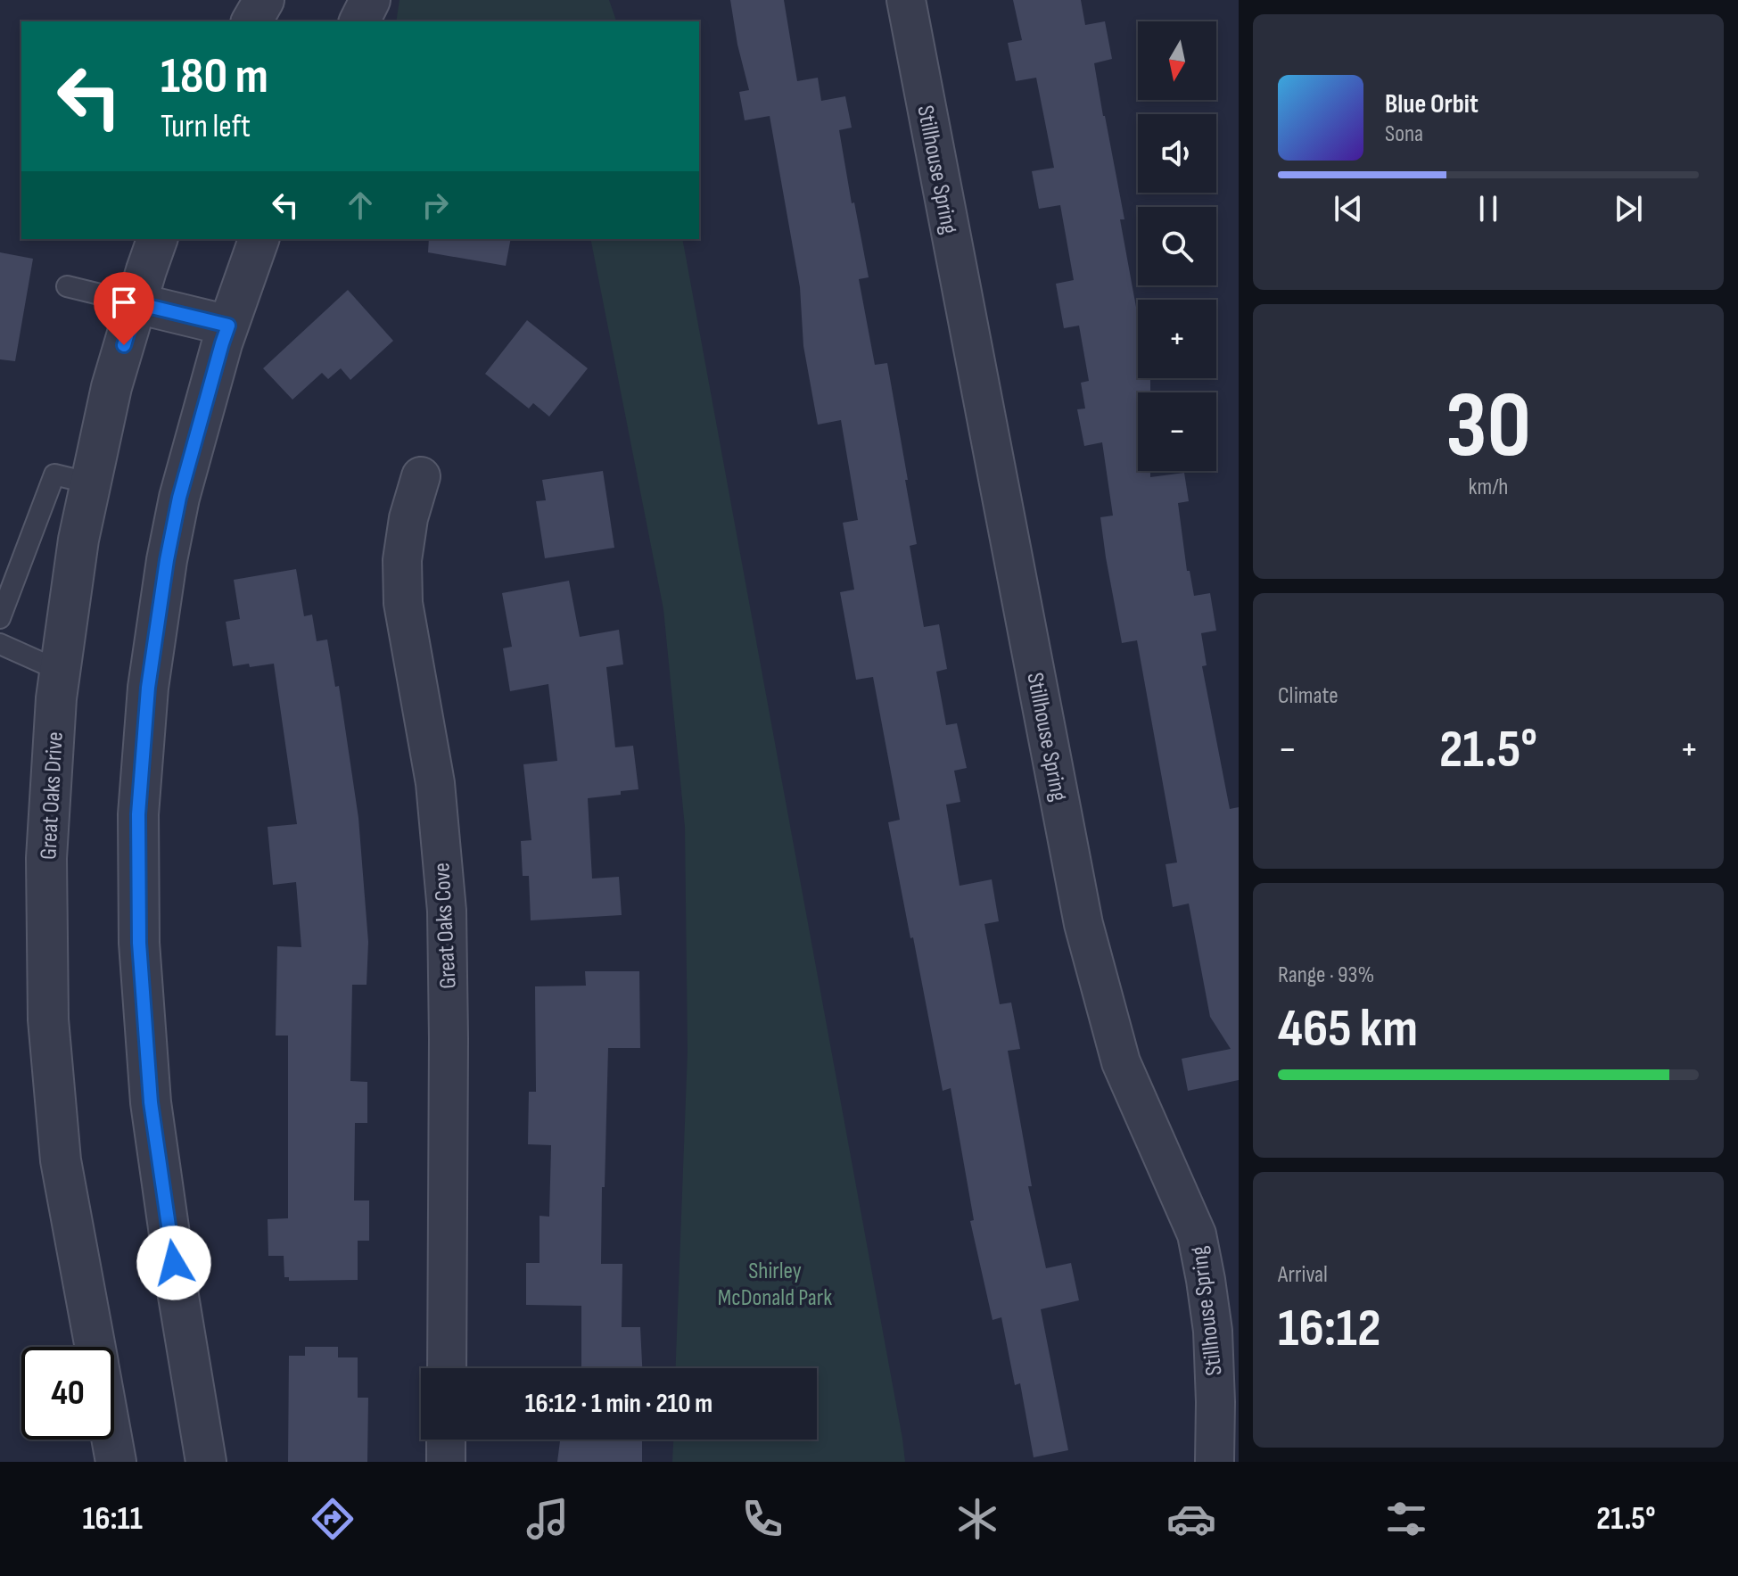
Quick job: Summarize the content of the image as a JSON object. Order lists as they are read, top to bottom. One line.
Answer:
{"streets":{"street":["Stillhouse Spring","Great Oaks Drive","Great Oaks Cove"]},"parks":["Shirley McDonald Park"],"north":"bottom","page":{"map_buttons":["+","−"],"turn":["180 m","Turn left"],"song":["Blue Orbit","Sona"],"tile":[["30","km/h"],"Climate",["Range · 93%","465 km"],["Arrival","16:12"]],"heat":["−","21.5°","+"],"limit":"40","trip":"16:12 · 1 min · 210 m","tabs":["16:11","21.5°"]}}
